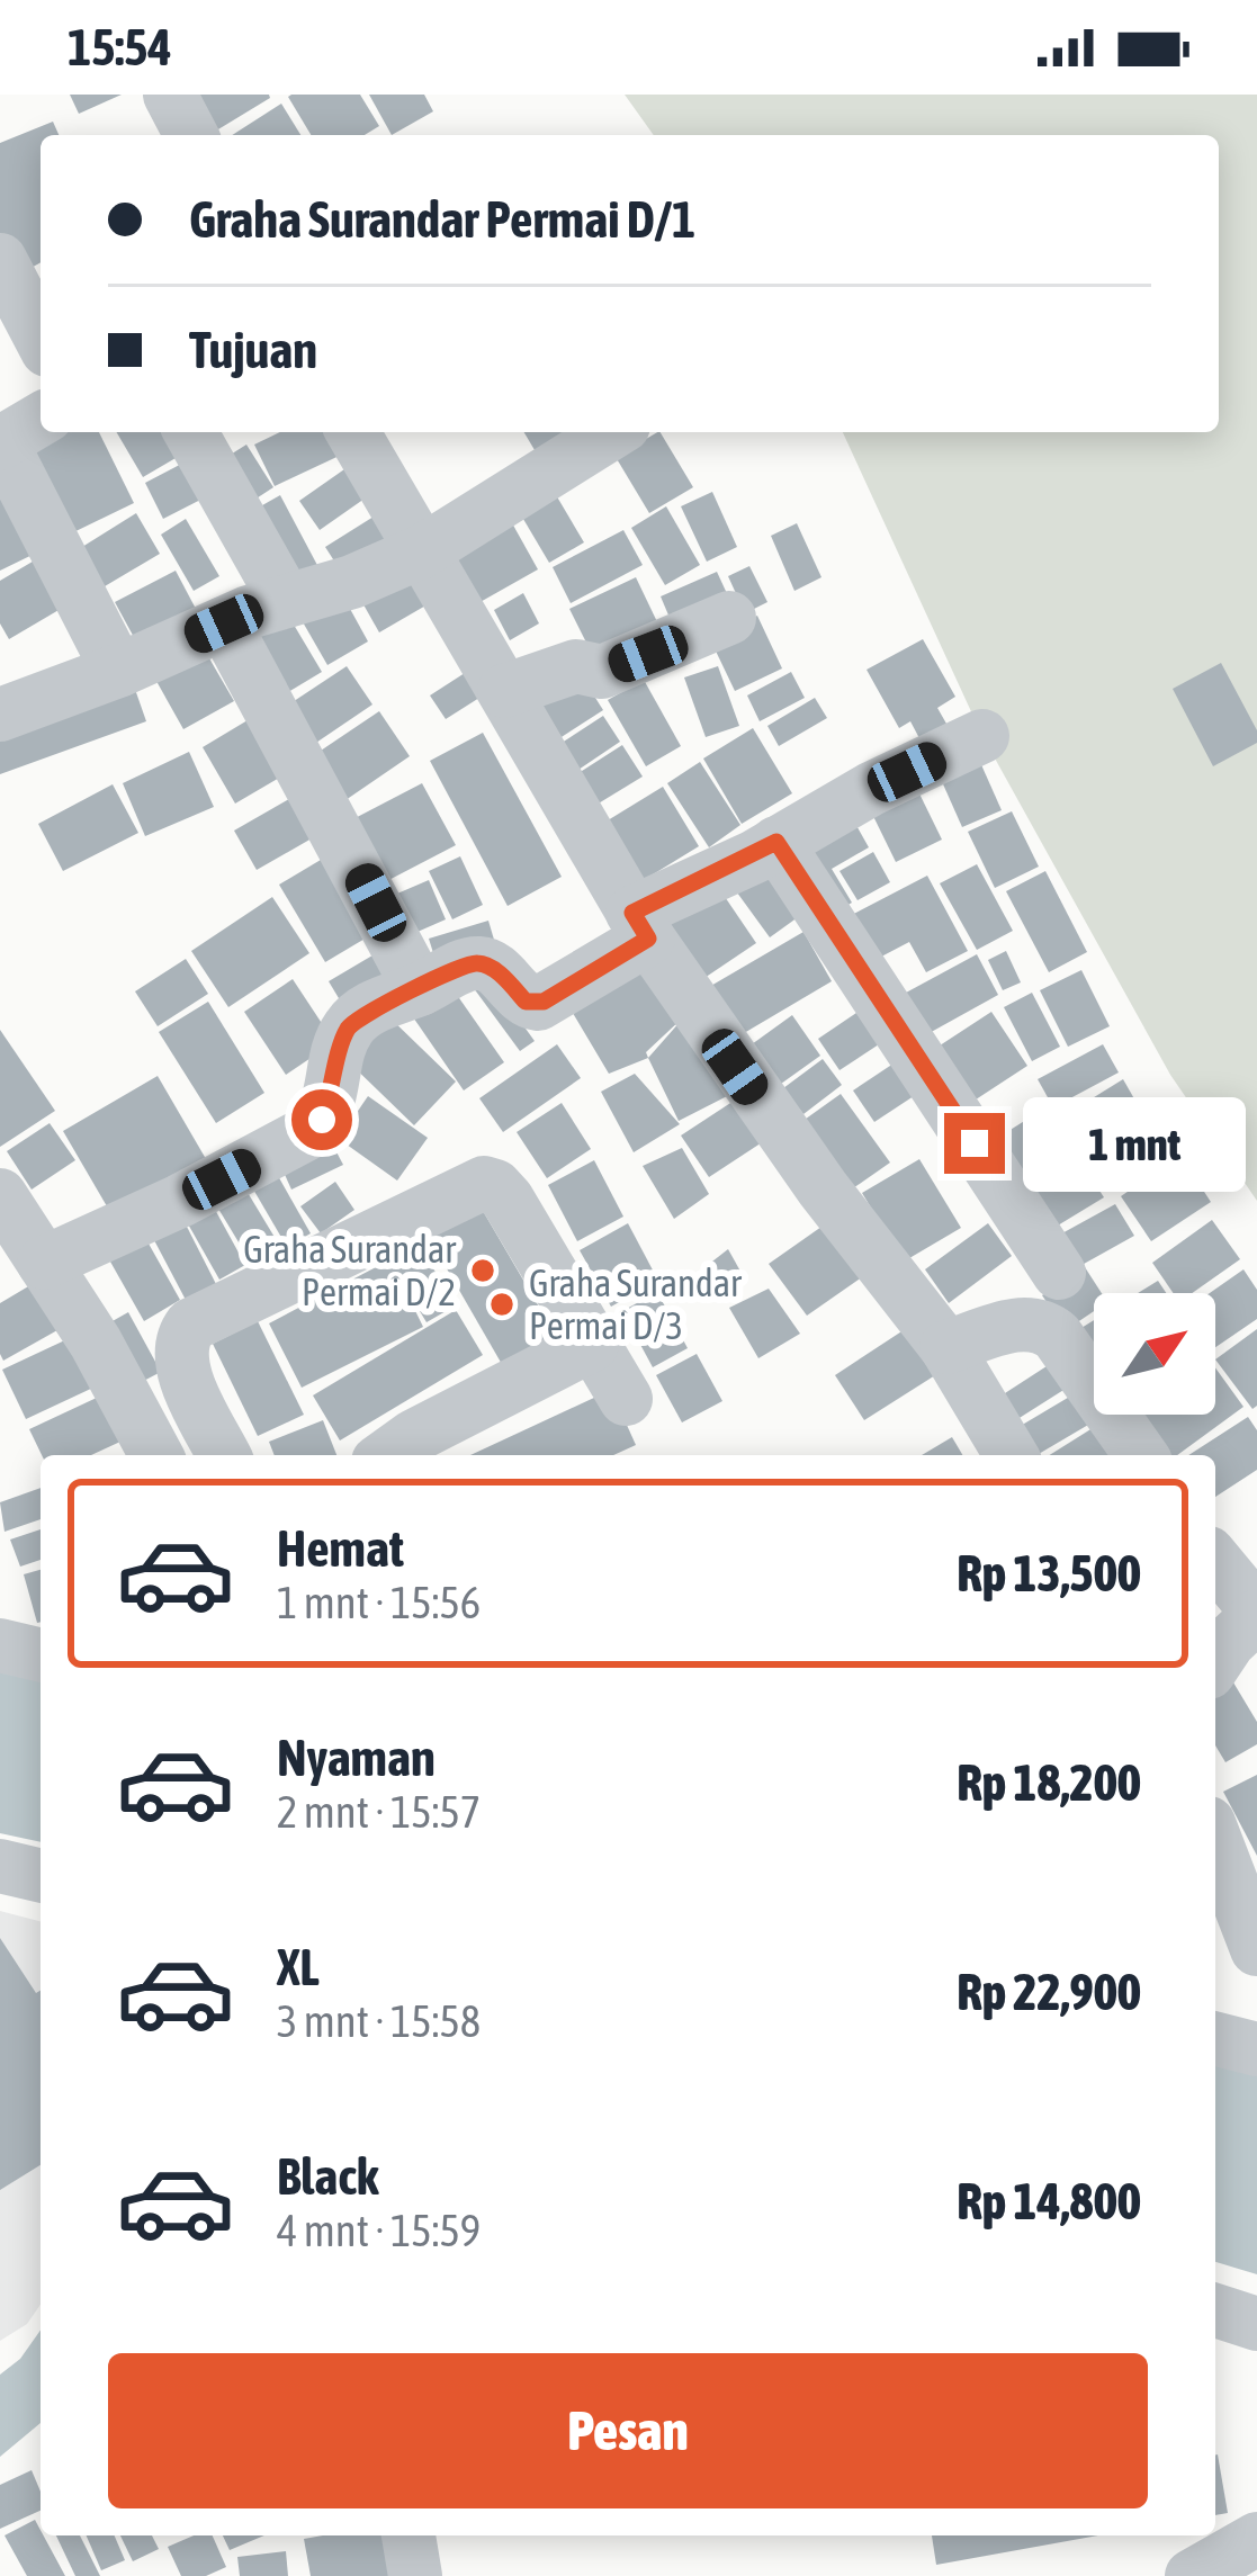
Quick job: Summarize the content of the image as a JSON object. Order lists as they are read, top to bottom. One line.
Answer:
{"places":["Graha Surandar Permai D/2","Graha Surandar Permai D/3"],"north":"top right","page":{"status":"15:54","banner":["Graha Surandar Permai D/1","Tujuan"],"bubble":"1 mnt","list":[{"name":"Hemat","note":"1 mnt · 15:56","value":"Rp 13,500"},{"name":"Nyaman","note":"2 mnt · 15:57","value":"Rp 18,200"},{"name":"XL","note":"3 mnt · 15:58","value":"Rp 22,900"},{"name":"Black","note":"4 mnt · 15:59","value":"Rp 14,800"}],"buttons":"Pesan"}}
